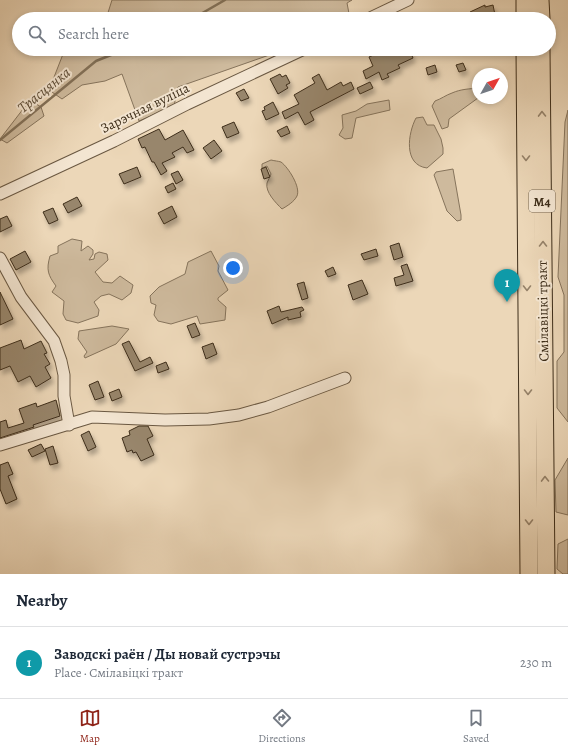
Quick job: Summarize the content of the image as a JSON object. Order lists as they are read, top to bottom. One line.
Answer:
{"streets":{"highway":["М4","Смілавіцкі тракт"],"street":["Зарэчная вуліца"]},"water":["Трасцянка"],"north":"top right","page":{"search":"Search here","pins":"1","heading":"Nearby","list":[{"mark":"1","name":"Заводскі раён / Ды новай сустрэчы","note":"Place · Смілавіцкі тракт","value":"230 m"}],"nav":["Map","Directions","Saved"]}}
